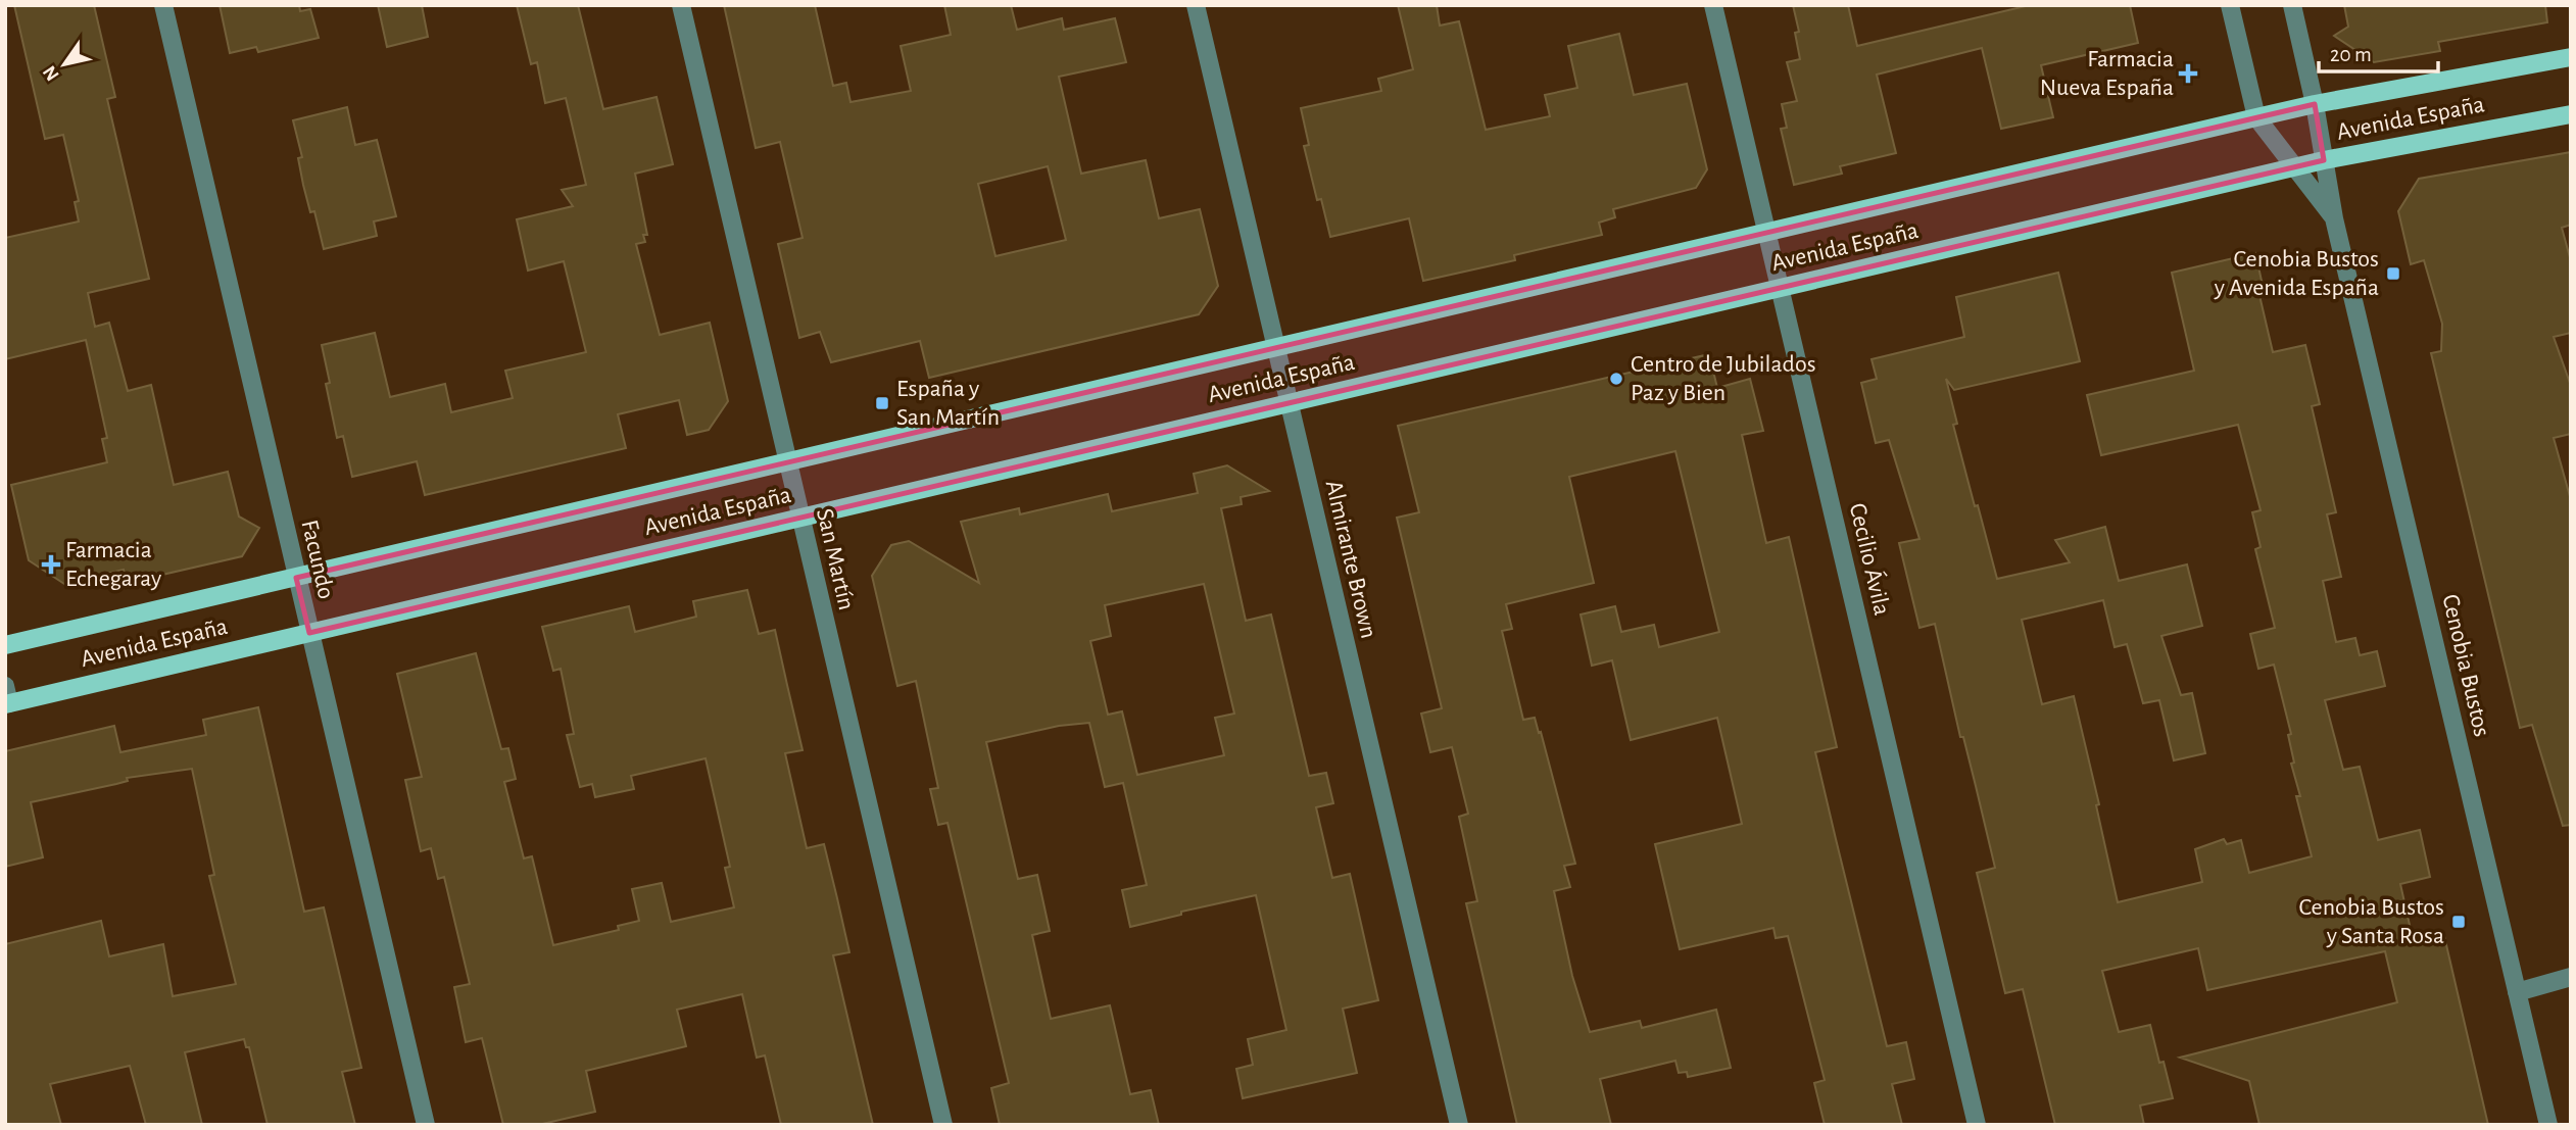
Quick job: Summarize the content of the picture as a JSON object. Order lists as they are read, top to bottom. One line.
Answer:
{"streets":{"main road":["Avenida España"],"street":["Facundo","San Martín","Almirante Brown","Cecilio Ávila","Cenobia Bustos"]},"crossings":[["Avenida España","Facundo"],["Avenida España","San Martín"],["Avenida España","Almirante Brown"],["Avenida España","Cecilio Ávila"],["Avenida España","Cenobia Bustos"]],"places":{"health":["Farmacia Nueva España","Farmacia Echegaray"],"transit":["Cenobia Bustos y Avenida España","España y San Martín","Cenobia Bustos y Santa Rosa"],"other":["Centro de Jubilados Paz y Bien"]},"scale_bar":"20 m","north":"bottom left"}
